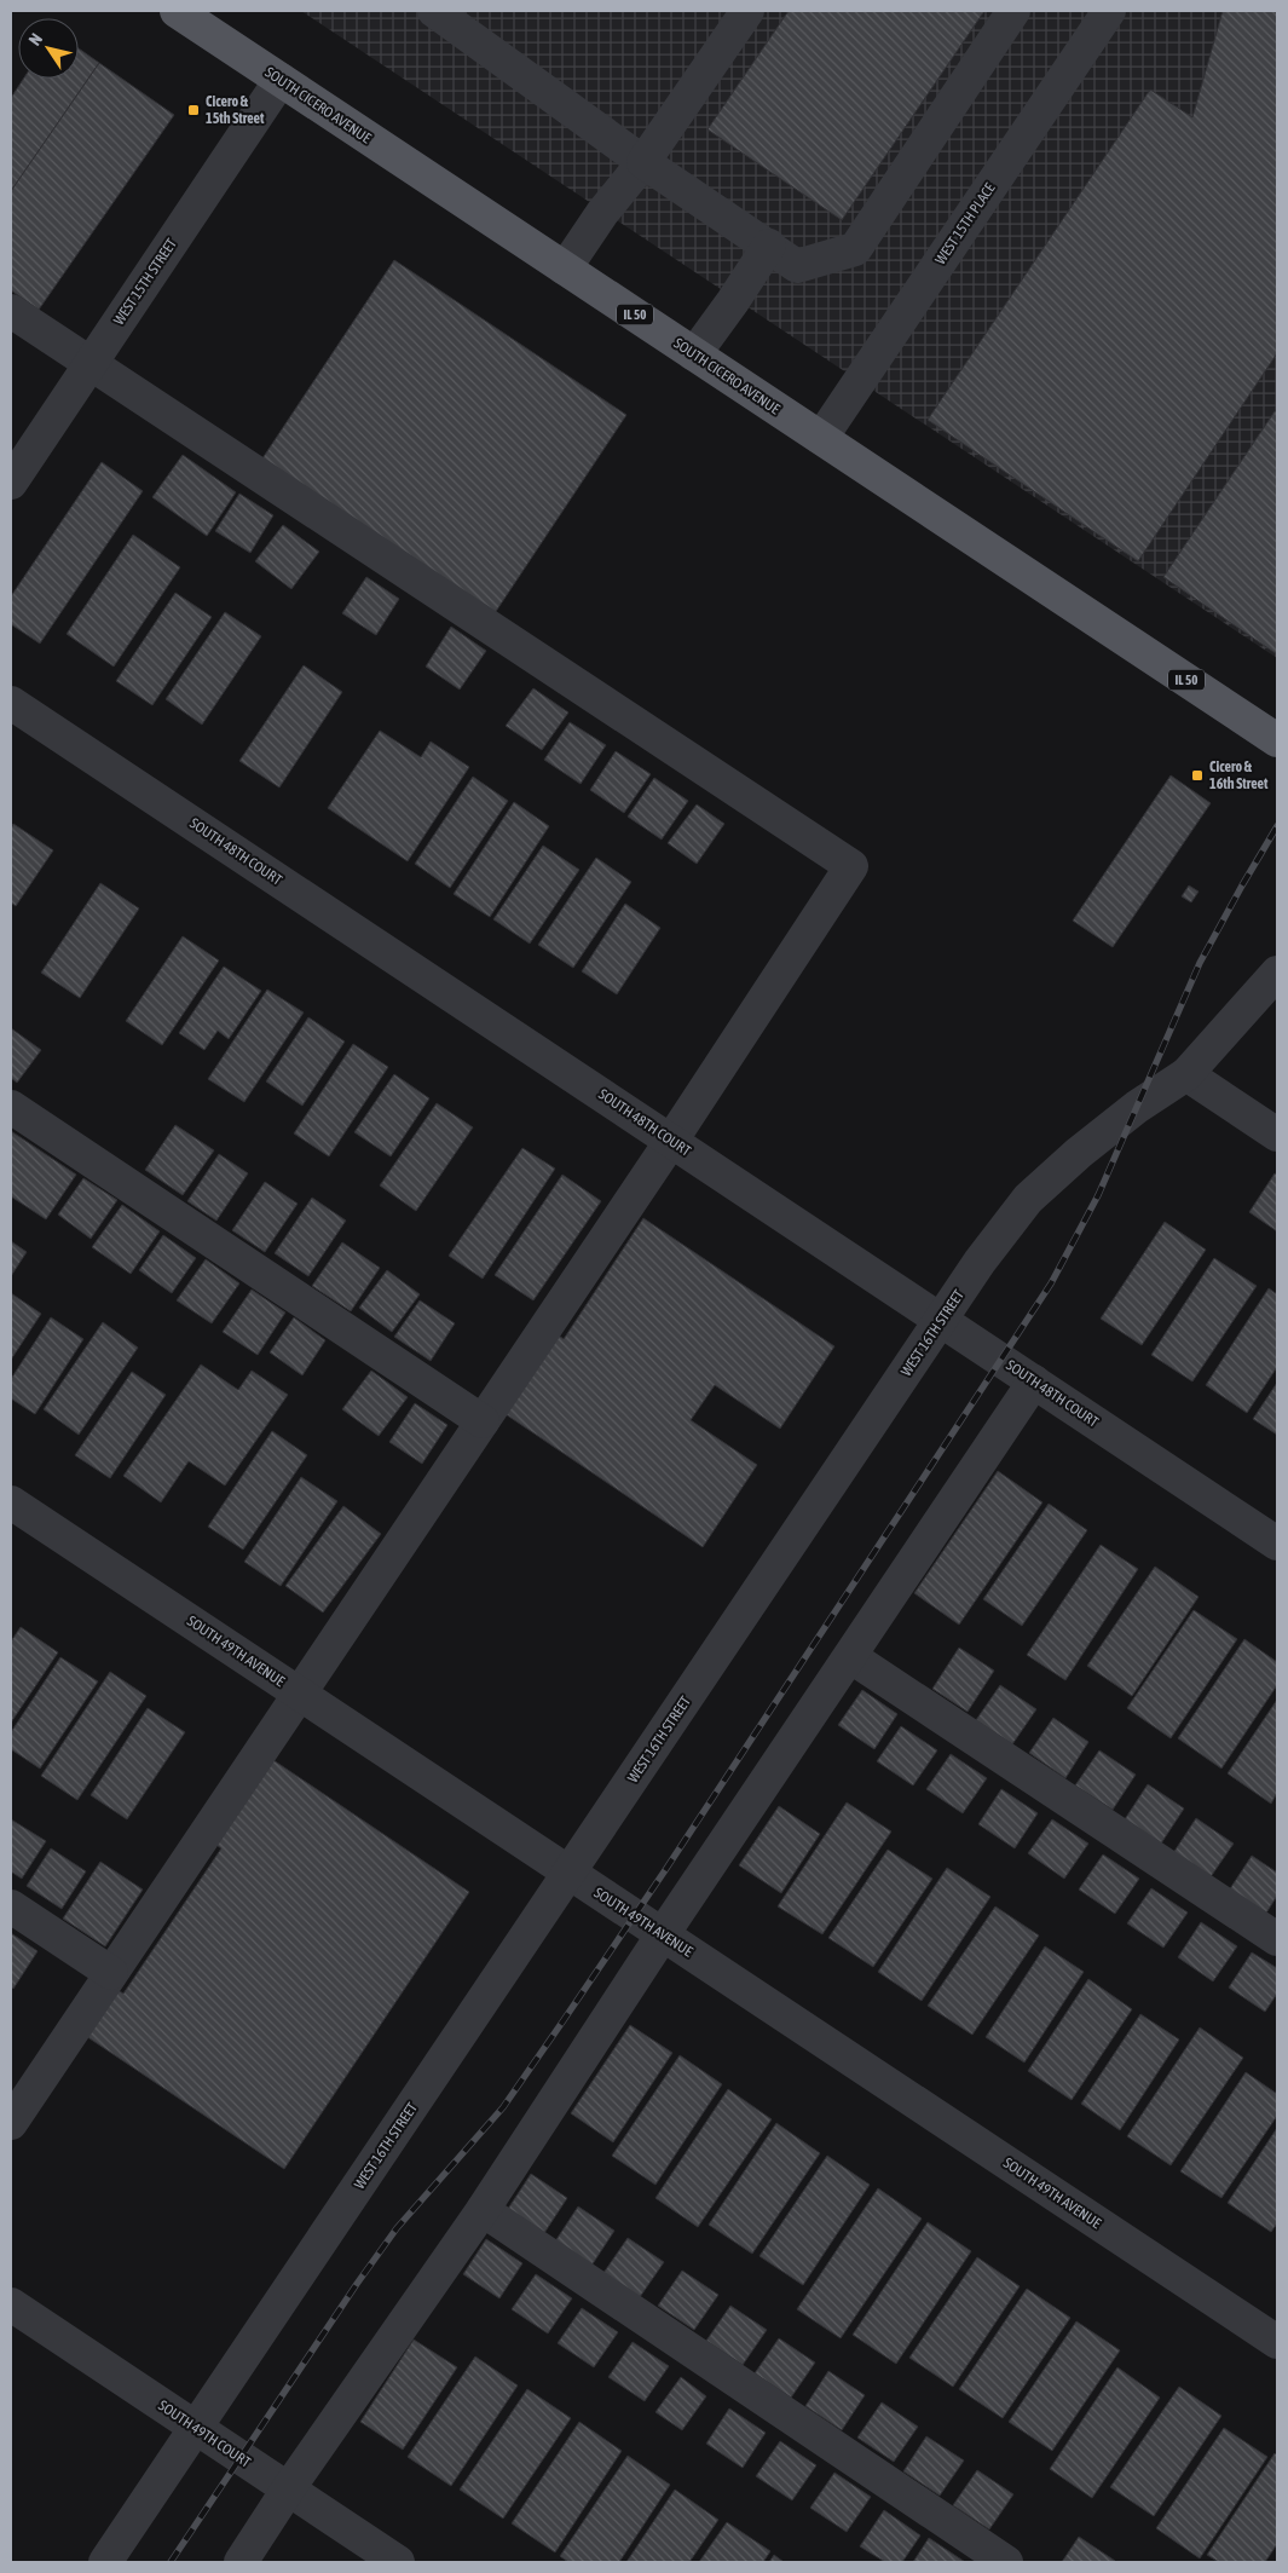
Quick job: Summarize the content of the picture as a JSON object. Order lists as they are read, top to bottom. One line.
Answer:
{"streets":{"main road":["SOUTH CICERO AVENUE","IL 50"],"street":["WEST 15TH PLACE","WEST 15TH STREET","SOUTH 48TH COURT","WEST 16TH STREET","SOUTH 49TH AVENUE","SOUTH 49TH COURT"]},"crossings":[["SOUTH CICERO AVENUE","WEST 15TH PLACE"],["SOUTH CICERO AVENUE","WEST 15TH STREET"],["SOUTH 48TH COURT","WEST 16TH STREET"],["WEST 16TH STREET","SOUTH 49TH AVENUE"],["WEST 16TH STREET","SOUTH 49TH COURT"]],"places":{"transit":["Cicero & 15th Street","Cicero & 16th Street"]},"north":"top left"}
